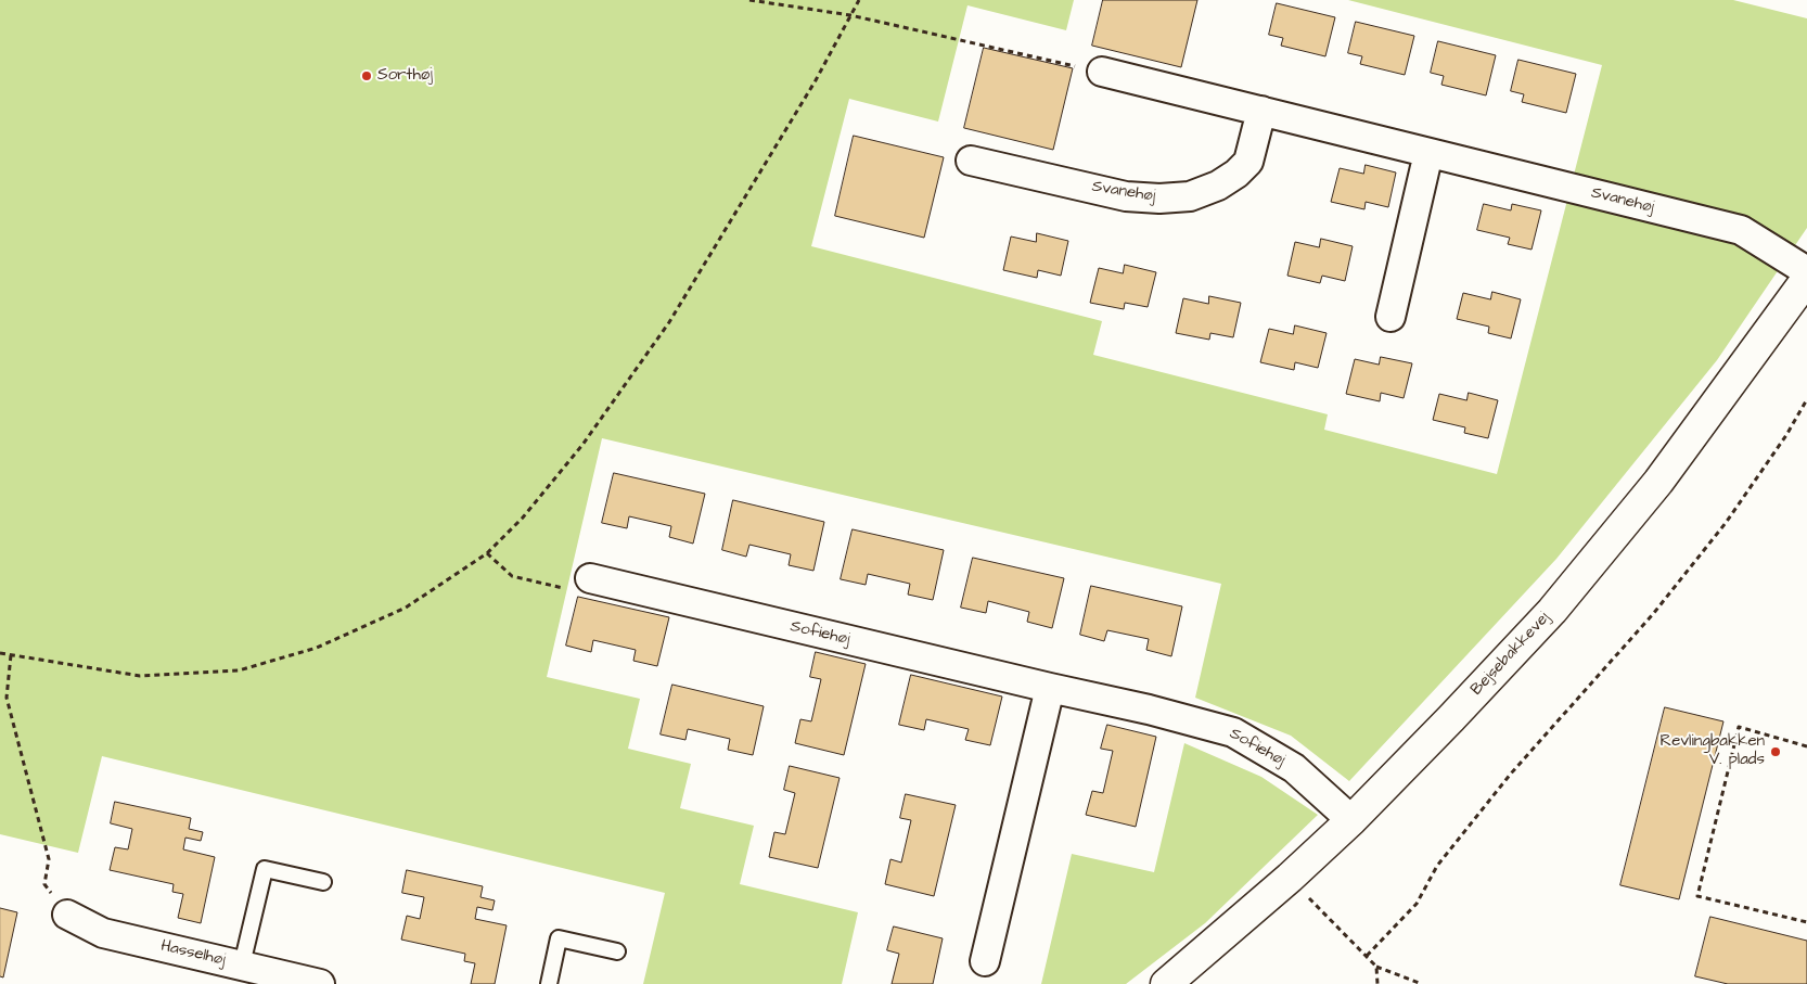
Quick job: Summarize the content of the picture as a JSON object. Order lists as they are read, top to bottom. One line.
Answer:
{"streets":{"street":["Svanehøj","Sofiehøj","Bejsebakkevej","Hasselhøj"]},"crossings":[["Sofiehøj","Bejsebakkevej"]],"places":["Sorthøj","Revlingbakken V. plads"]}
